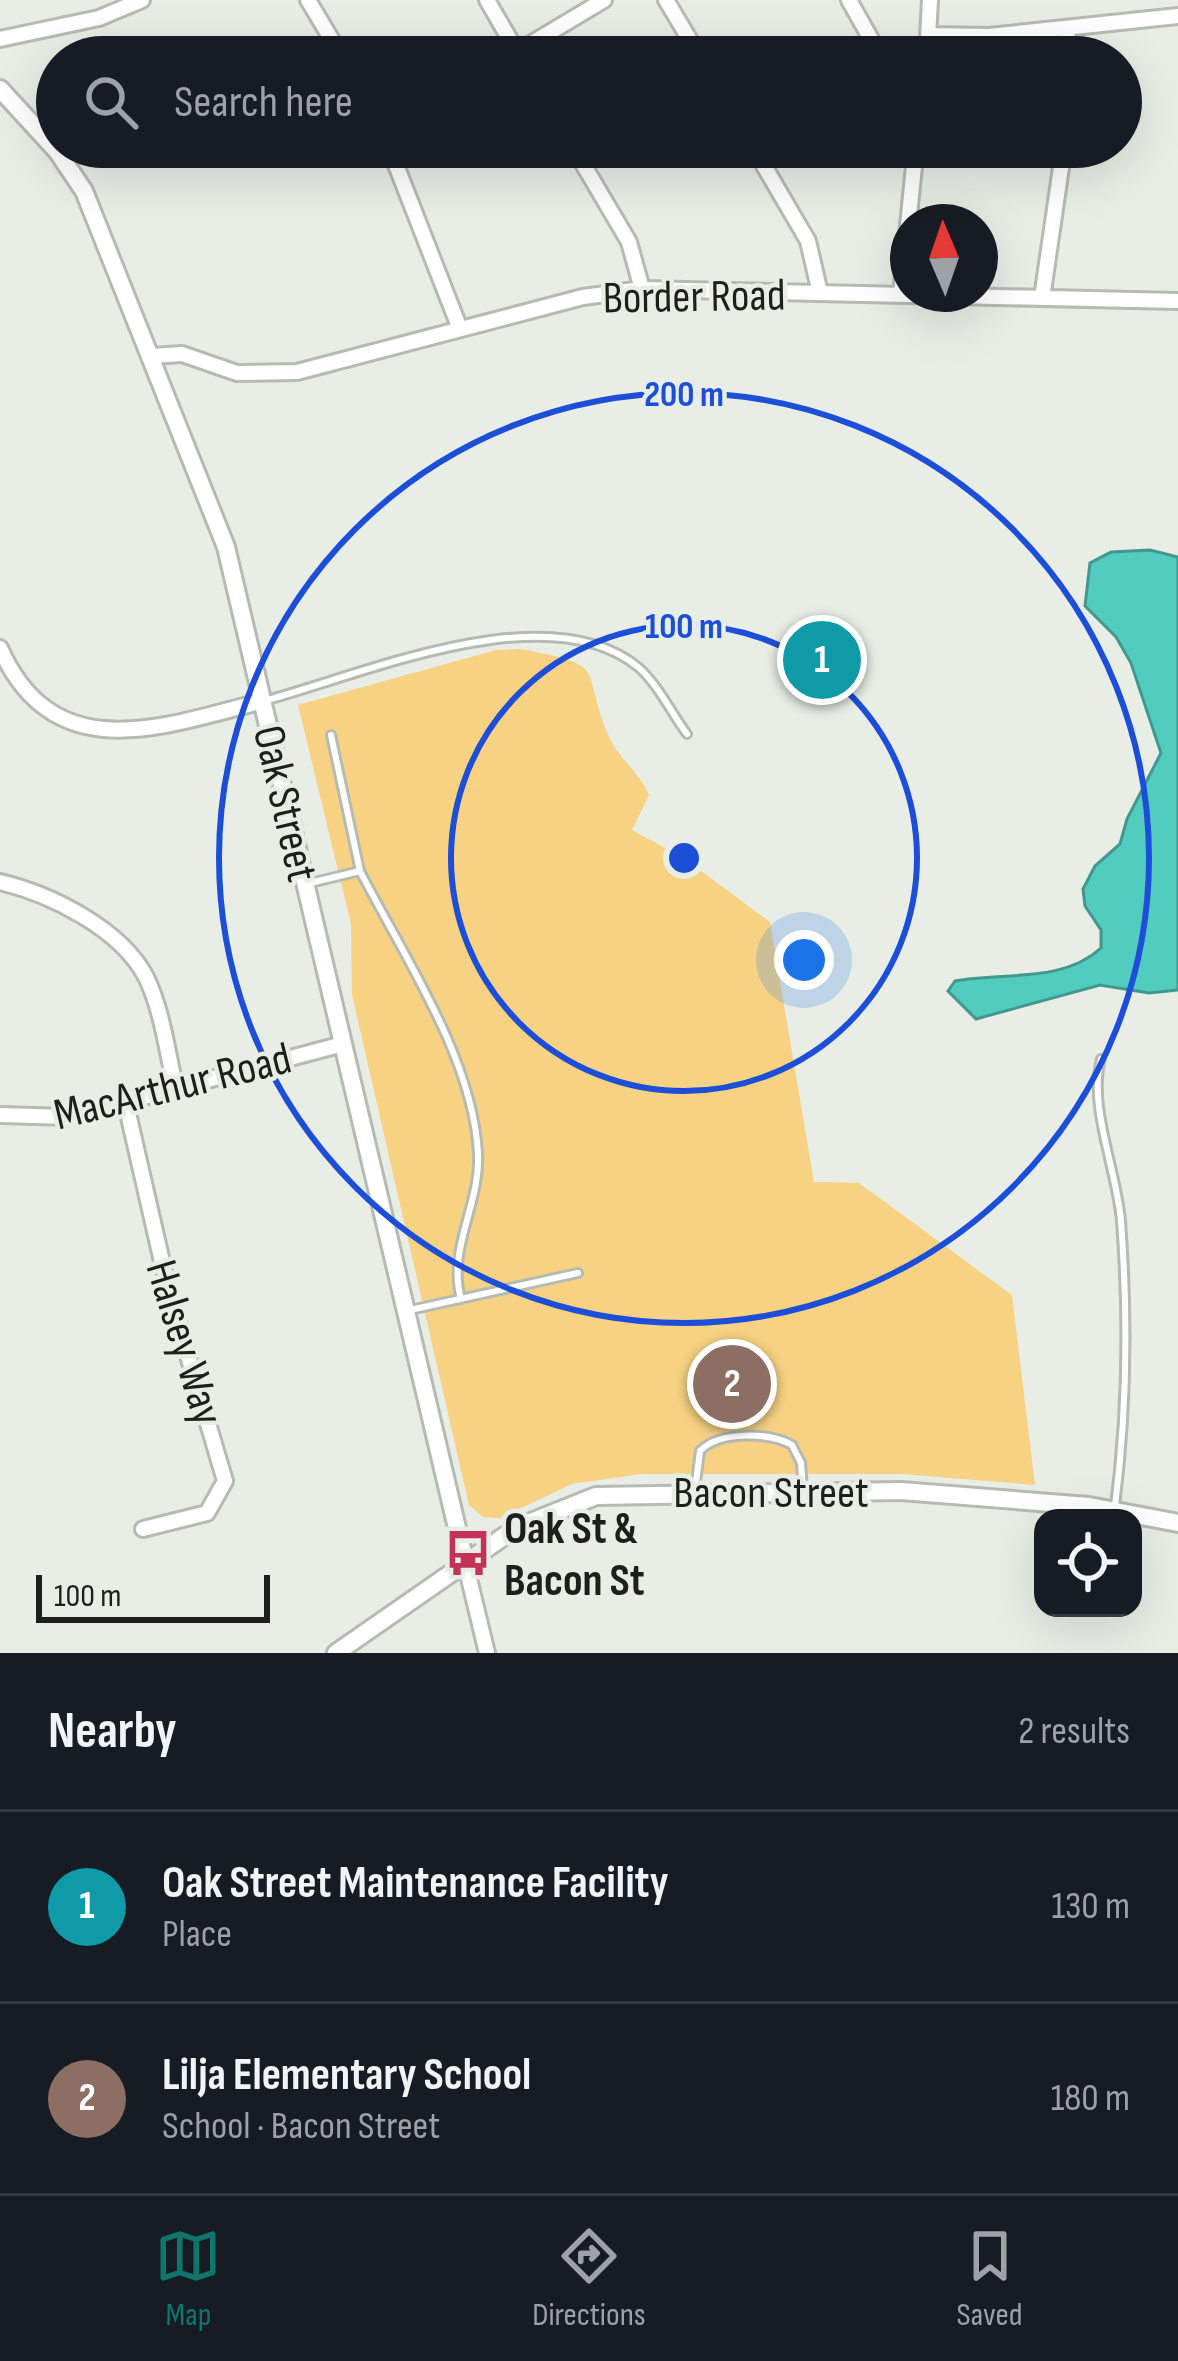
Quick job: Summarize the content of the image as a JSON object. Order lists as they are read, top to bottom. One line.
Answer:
{"streets":{"street":["Border Road","Oak Street","MacArthur Road","Halsey Way","Bacon Street"]},"crossings":[["Border Road","Oak Street"],["Oak Street","MacArthur Road"],["Oak Street","Bacon Street"],["MacArthur Road","Halsey Way"]],"places":{"bus stop":["Oak St & Bacon St"]},"scale_bar":"100 m","north":"top","page":{"search":"Search here","pins":["1","2"],"scale":"100 m","heading":["Nearby","2 results"],"list":[{"mark":"1","name":"Oak Street Maintenance Facility","note":"Place","value":"130 m"},{"mark":"2","name":"Lilja Elementary School","note":"School · Bacon Street","value":"180 m"}],"nav":["Map","Directions","Saved"]},"rings":["200 m","100 m"]}
